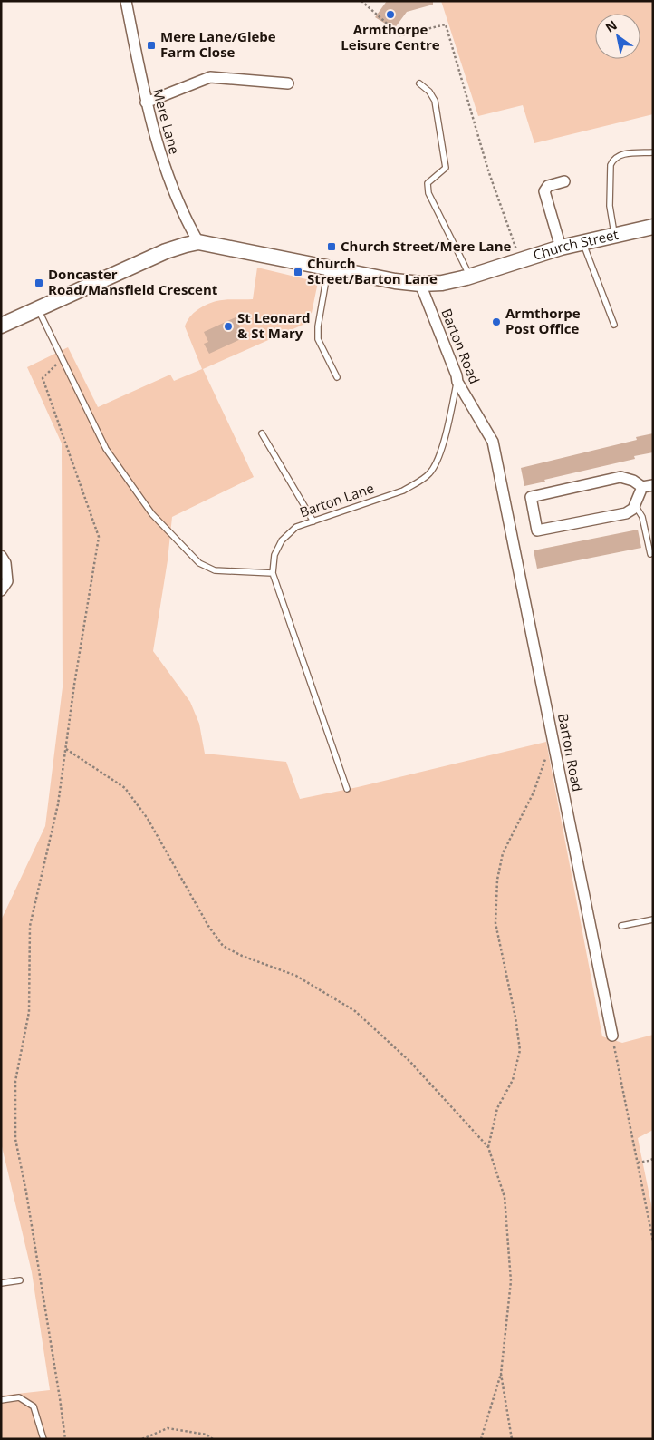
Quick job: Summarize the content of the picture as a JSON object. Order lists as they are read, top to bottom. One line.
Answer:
{"streets":{"street":["Mere Lane","Church Street","Barton Road"],"lane":["Barton Lane"]},"crossings":[["Mere Lane","Church Street"],["Church Street","Barton Road"],["Barton Road","Barton Lane"]],"places":{"other":["Armthorpe Leisure Centre","Armthorpe Post Office","St Leonard & St Mary"],"transit":["Mere Lane/Glebe Farm Close","Church Street/Mere Lane","Church Street/Barton Lane","Doncaster Road/Mansfield Crescent"]},"north":"top left"}
